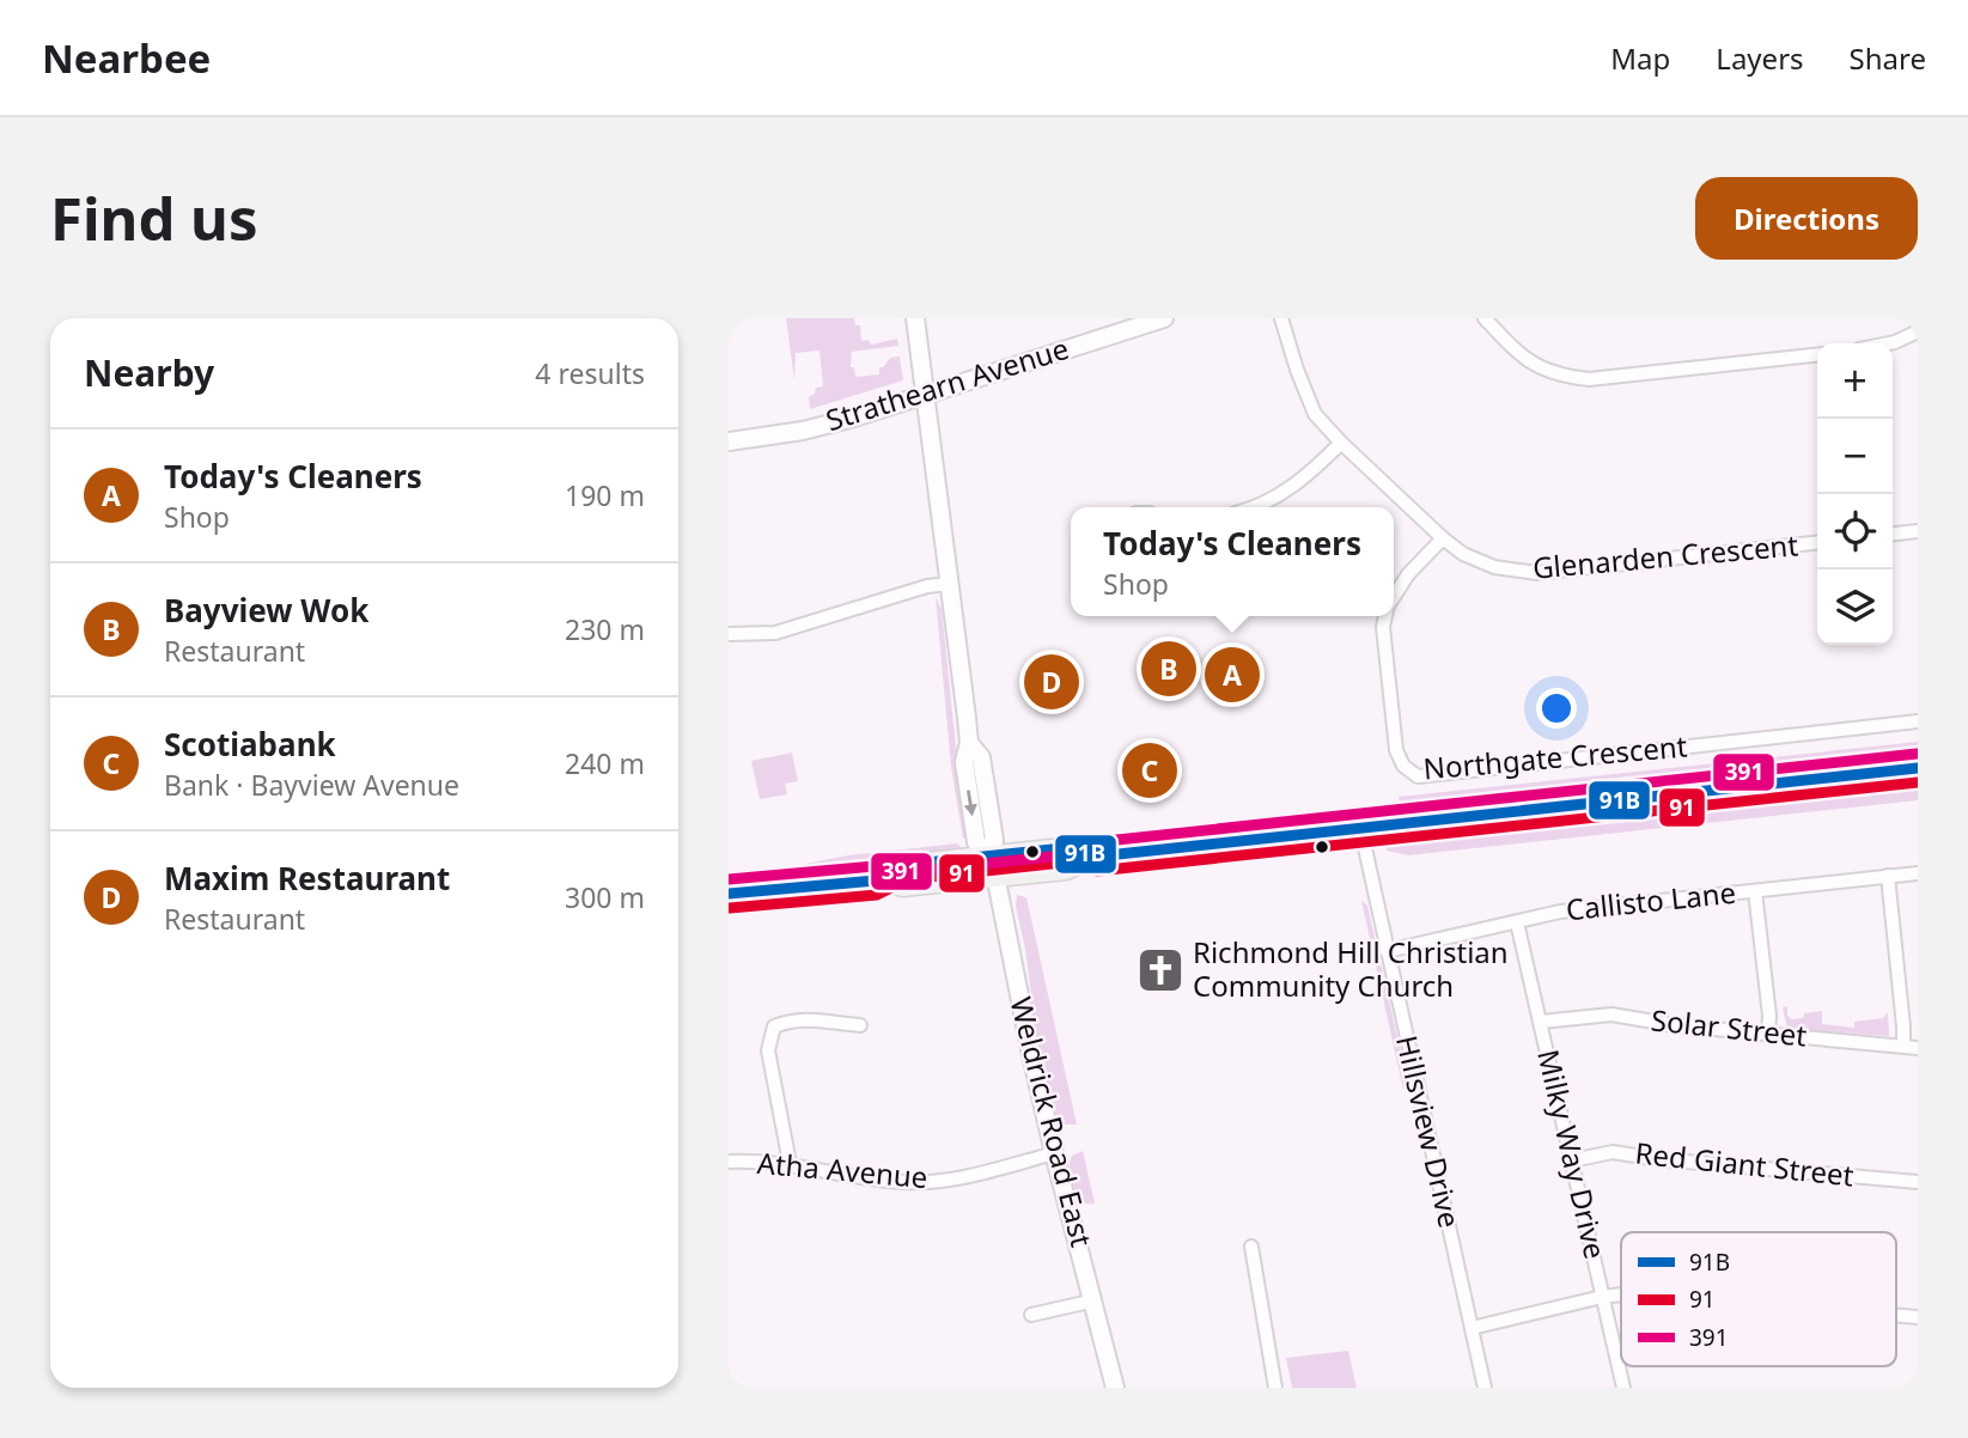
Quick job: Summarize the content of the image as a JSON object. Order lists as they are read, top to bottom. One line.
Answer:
{"streets":{"street":["Strathearn Avenue","Glenarden Crescent","Northgate Crescent","Callisto Lane","Solar Street","Weldrick Road East","Hillsview Drive","Milky Way Drive","Red Giant Street","Atha Avenue"]},"crossings":[["Strathearn Avenue","Weldrick Road East"],["Glenarden Crescent","Northgate Crescent"],["Callisto Lane","Hillsview Drive"],["Callisto Lane","Milky Way Drive"],["Solar Street","Milky Way Drive"],["Weldrick Road East","Atha Avenue"],["Milky Way Drive","Red Giant Street"]],"places":{"church":["Richmond Hill Christian Community Church"]},"lines":["transit line 391","transit line 91B","transit line 91"],"legend":["91B","91","391"],"page":{"header":"Nearbee","nav":["Map","Layers","Share"],"buttons":"Directions","title":"Find us","heading":["Nearby","4 results"],"map_buttons":["+","−"],"list":[{"mark":"A","name":"Today's Cleaners","note":"Shop","value":"190 m"},{"mark":"B","name":"Bayview Wok","note":"Restaurant","value":"230 m"},{"mark":"C","name":"Scotiabank","note":"Bank · Bayview Avenue","value":"240 m"},{"mark":"D","name":"Maxim Restaurant","note":"Restaurant","value":"300 m"}],"popup":["Today's Cleaners","Shop"],"pins":["B","A","D","C"]}}
